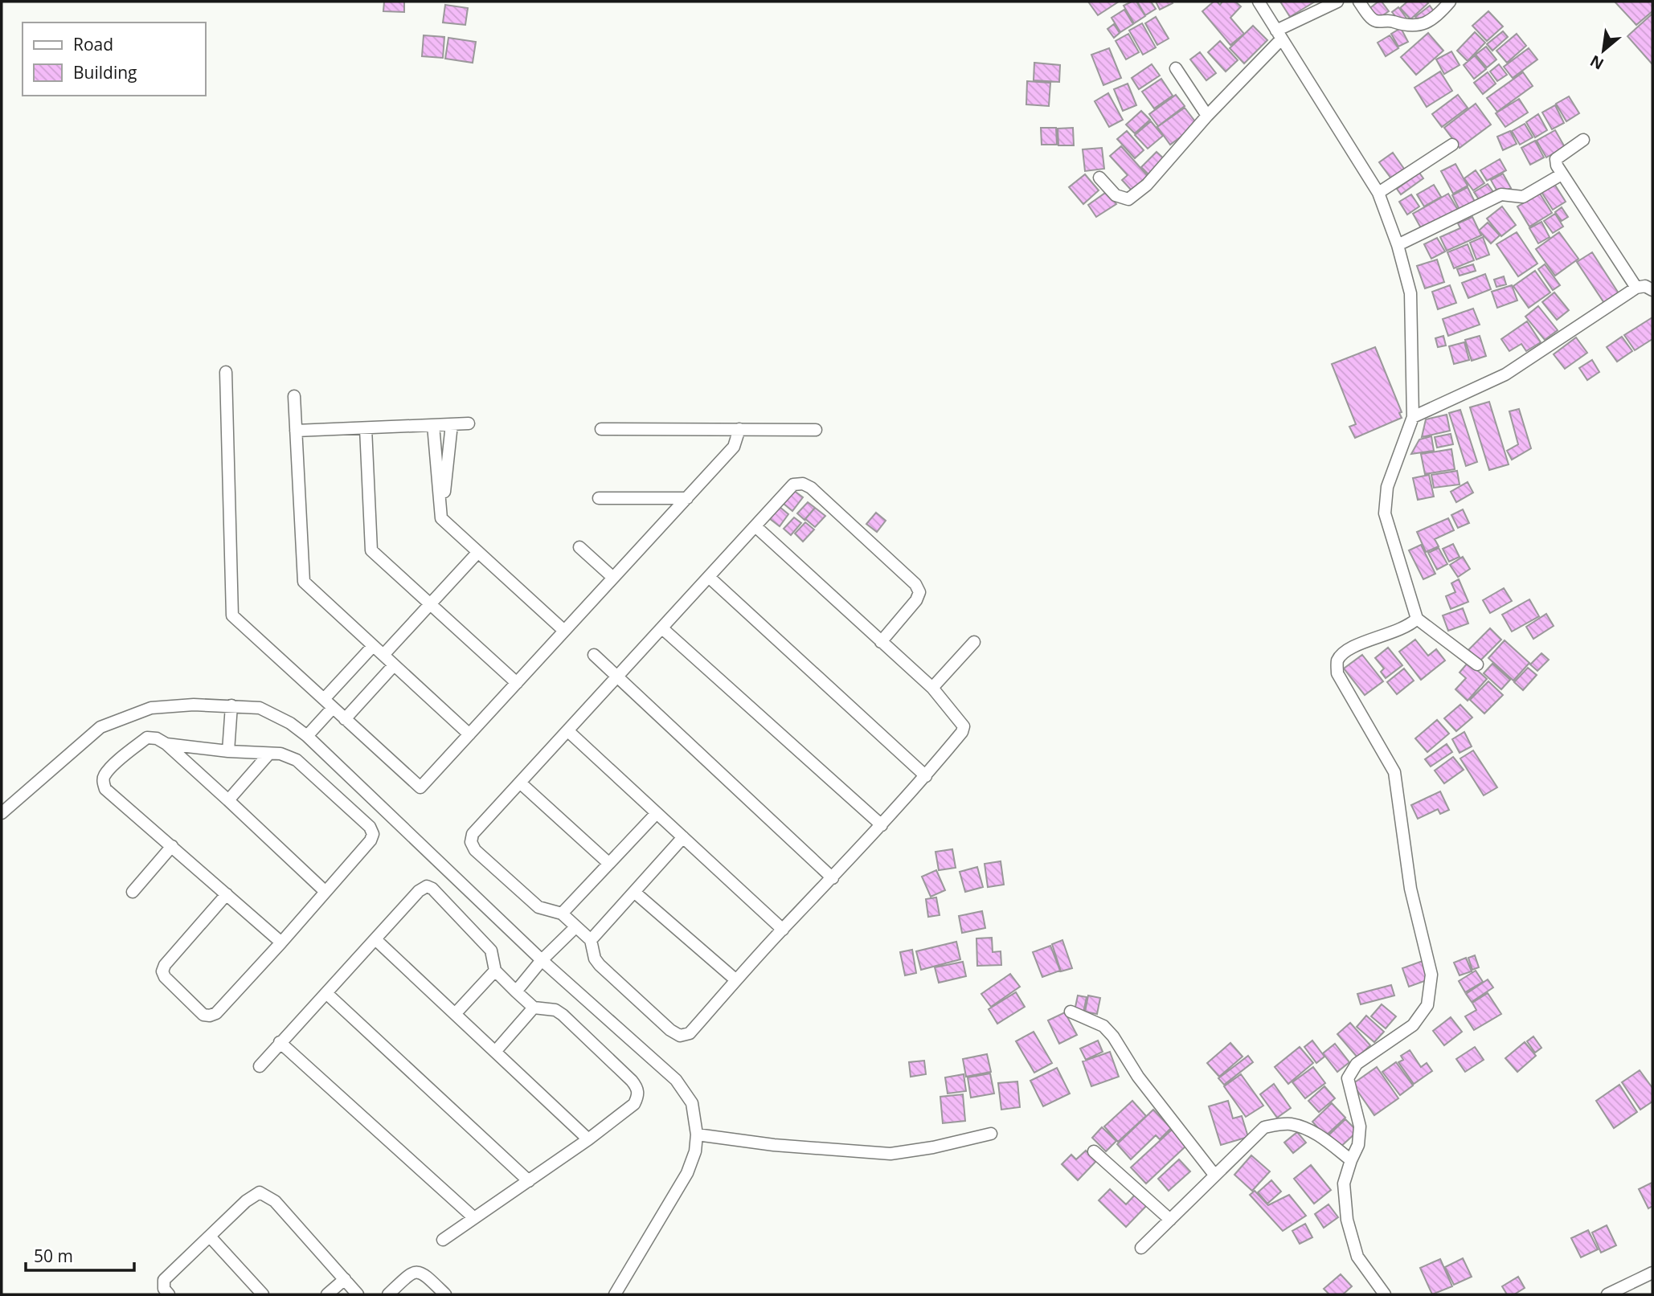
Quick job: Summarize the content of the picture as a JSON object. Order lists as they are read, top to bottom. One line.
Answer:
{"legend":["Road","Building"],"scale_bar":"50 m","north":"bottom left"}
